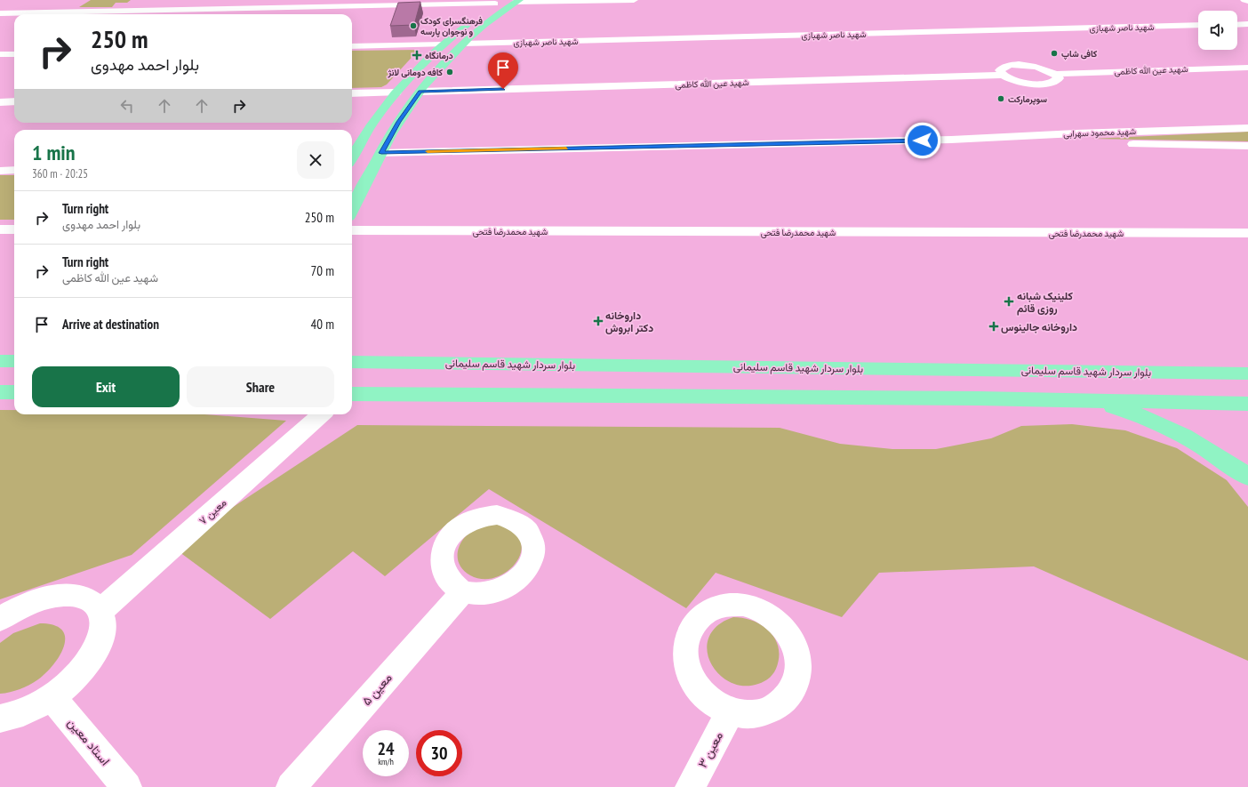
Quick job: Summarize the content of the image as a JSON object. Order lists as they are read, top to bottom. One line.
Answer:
{"streets":{"main road":["بلوار سردار شهید قاسم سلیمانی"],"street":["شهید ناصر شهبازی","شهید عین الله کاظمی","شهید محمود سهرابی","شهید محمدرضا فتحی","معین ۷","معین ۵","استاد معین","معین ۳"]},"places":{"other":["فرهنگسرای کودک و نوجوان پارسه","کافی شاپ","کافه دومانی لانژ","سوپرمارکت"],"health":["درمانگاه","کلینیک شبانه روزى قائم","داروخانه دکتر ابروش","داروخانه جالینوس"]},"page":{"turn":["250 m","بلوار احمد مهدوی"],"heading":["1 min","360 m · 20:25"],"list":[{"name":"Turn right","note":"بلوار احمد مهدوی","value":"250 m"},{"name":"Turn right","note":"شهید عین الله کاظمی","value":"70 m"},{"name":"Arrive at destination","value":"40 m"}],"buttons":["Exit","Share"],"speed":"24 km/h","limit":"30"}}
